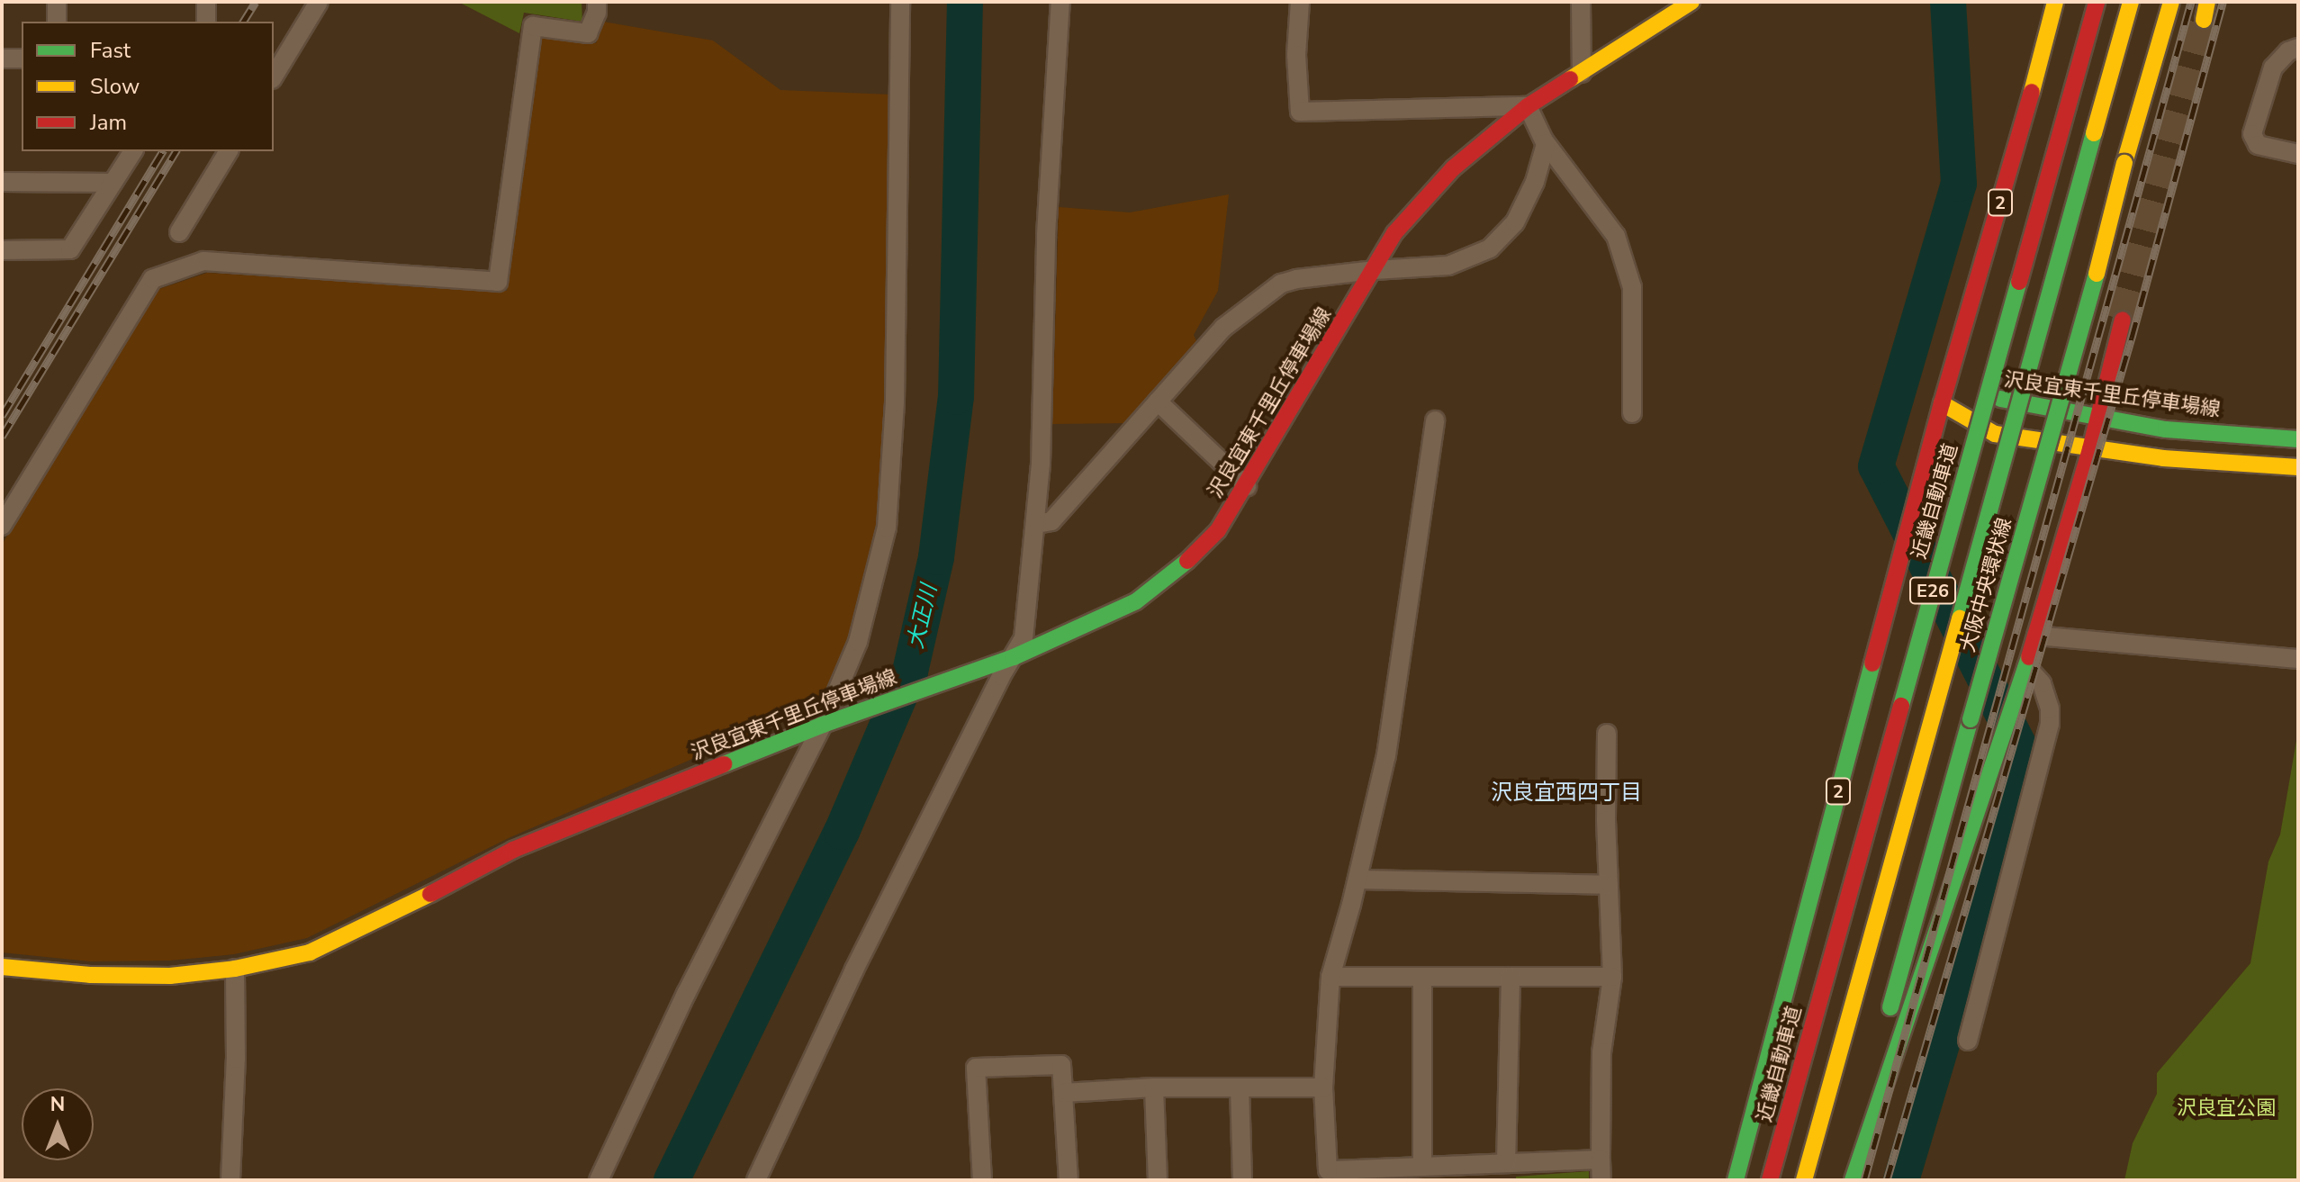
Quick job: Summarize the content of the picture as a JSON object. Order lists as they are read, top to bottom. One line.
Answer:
{"streets":{"main road":["2","沢良宜東千里丘停車場線","近畿自動車道","大阪中央環状線","E26"]},"crossings":[["2","沢良宜東千里丘停車場線"]],"districts":["沢良宜西四丁目"],"water":["大正川"],"parks":["沢良宜公園"],"legend":["Fast","Slow","Jam"],"north":"top"}
